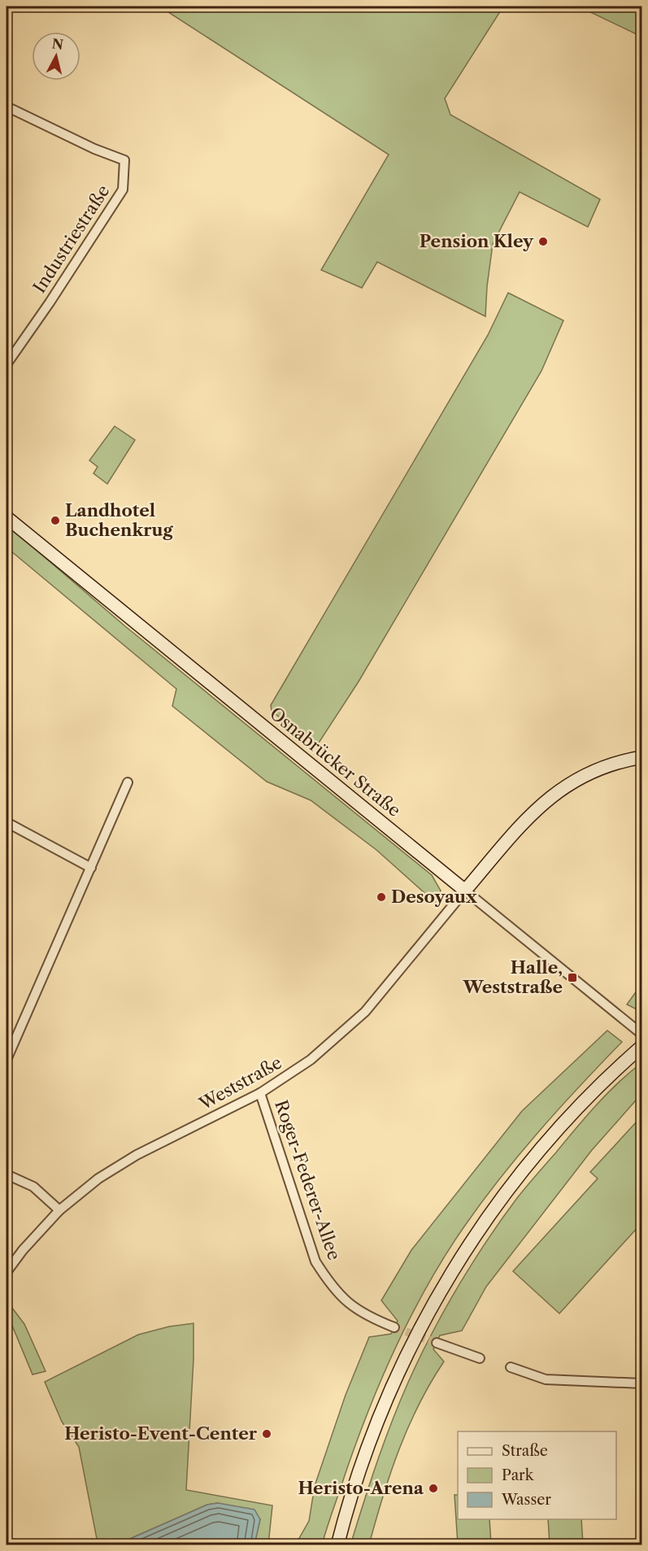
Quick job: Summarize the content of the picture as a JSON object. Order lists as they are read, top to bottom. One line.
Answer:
{"streets":{"main road":["Osnabrücker Straße"],"street":["Industriestraße","Weststraße","Roger-Federer-Allee"]},"crossings":[["Osnabrücker Straße","Weststraße"],["Weststraße","Roger-Federer-Allee"]],"places":{"other":["Pension Kley","Landhotel Buchenkrug","Desoyaux","Heristo-Event-Center","Heristo-Arena"],"transit":["Halle, Weststraße"]},"legend":["Straße","Park","Wasser"],"north":"top"}
